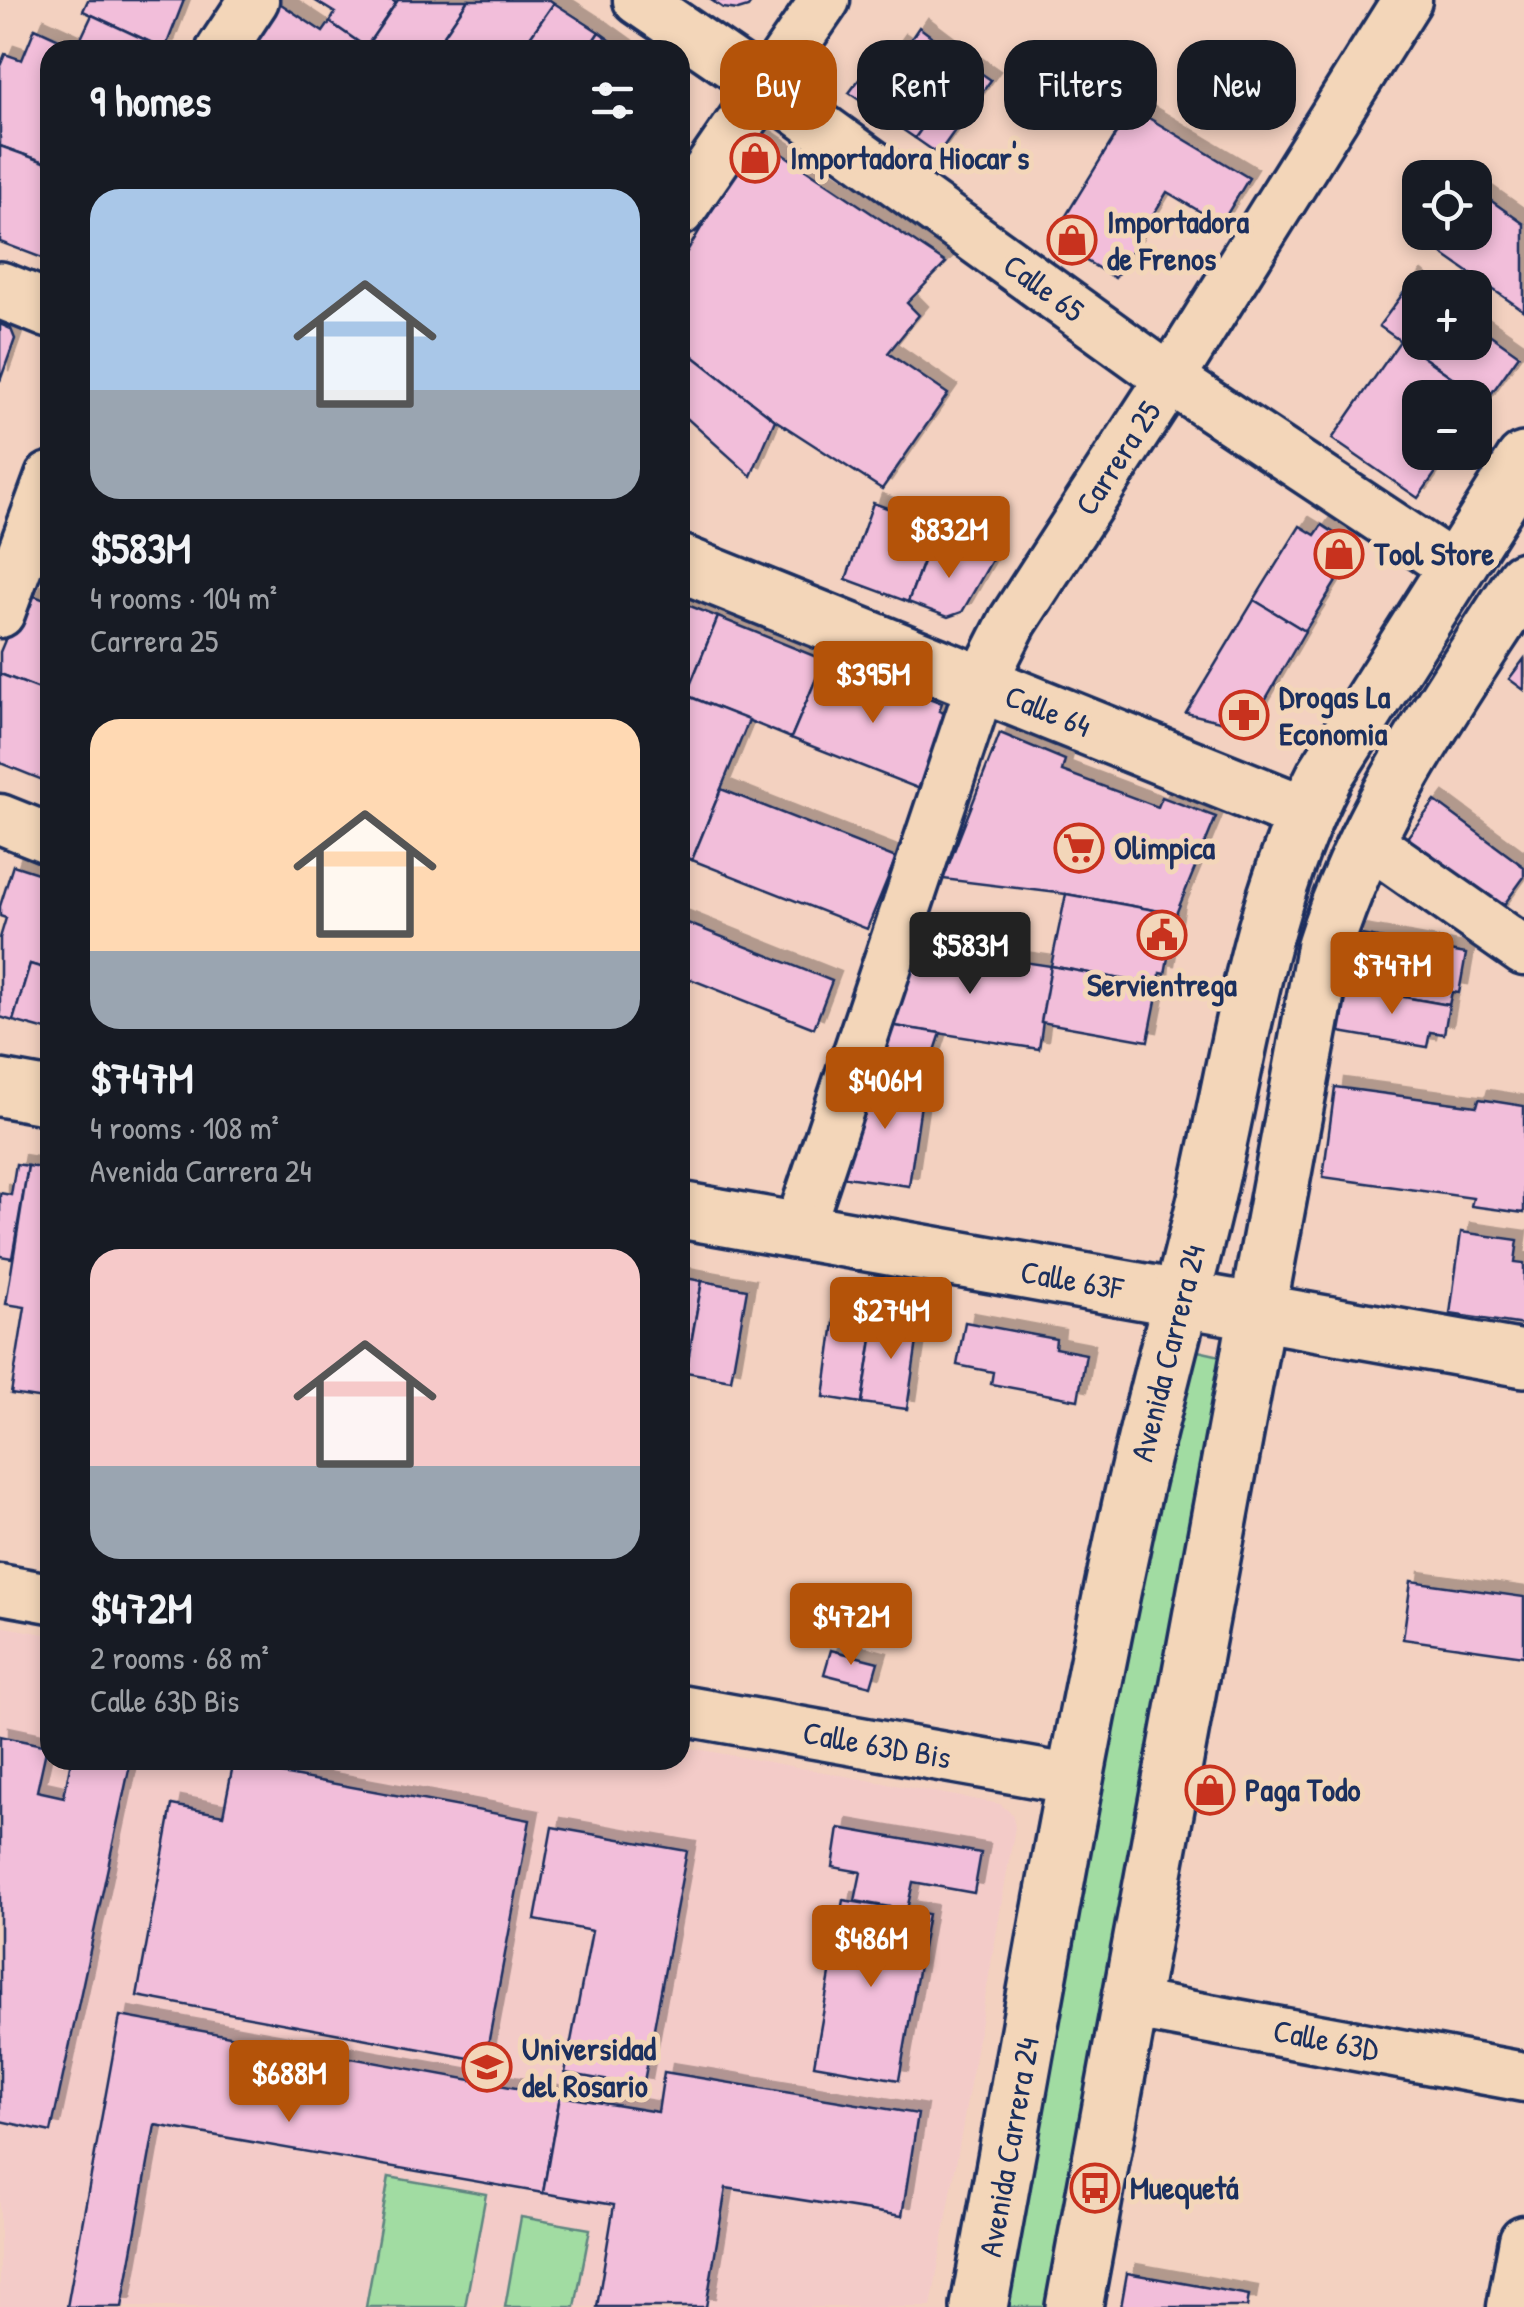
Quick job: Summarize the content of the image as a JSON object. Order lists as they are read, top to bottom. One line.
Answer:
{"streets":{"main road":["Calle 64","Calle 63F","Avenida Carrera 24"],"street":["Calle 65","Carrera 25","Calle 63D Bis","Calle 63D"]},"crossings":[["Calle 65","Carrera 25"],["Calle 65","Avenida Carrera 24"],["Carrera 25","Calle 64"],["Carrera 25","Calle 63F"],["Calle 64","Avenida Carrera 24"],["Calle 63F","Avenida Carrera 24"],["Avenida Carrera 24","Calle 63D Bis"]],"places":{"shop":["Importadora Hiocar's","Importadora de Frenos","Tool Store","Paga Todo"],"pharmacy":["Drogas La Economia"],"supermarket":["Olimpica"],"public building":["Servientrega"],"school or university":["Universidad del Rosario"],"bus stop":["Muequetá"]},"page":{"chip":["Buy","Rent","Filters","New"],"heading":"9 homes","map_buttons":["+","−"],"list":[{"name":"$583M","note":"4 rooms · 104 m² · Carrera 25"},{"name":"$747M","note":"4 rooms · 108 m² · Avenida Carrera 24"},{"name":"$472M","note":"2 rooms · 68 m² · Calle 63D Bis"}],"price":["$832M","$395M","$583M","$747M","$406M","$274M","$472M","$486M","$688M"]}}
